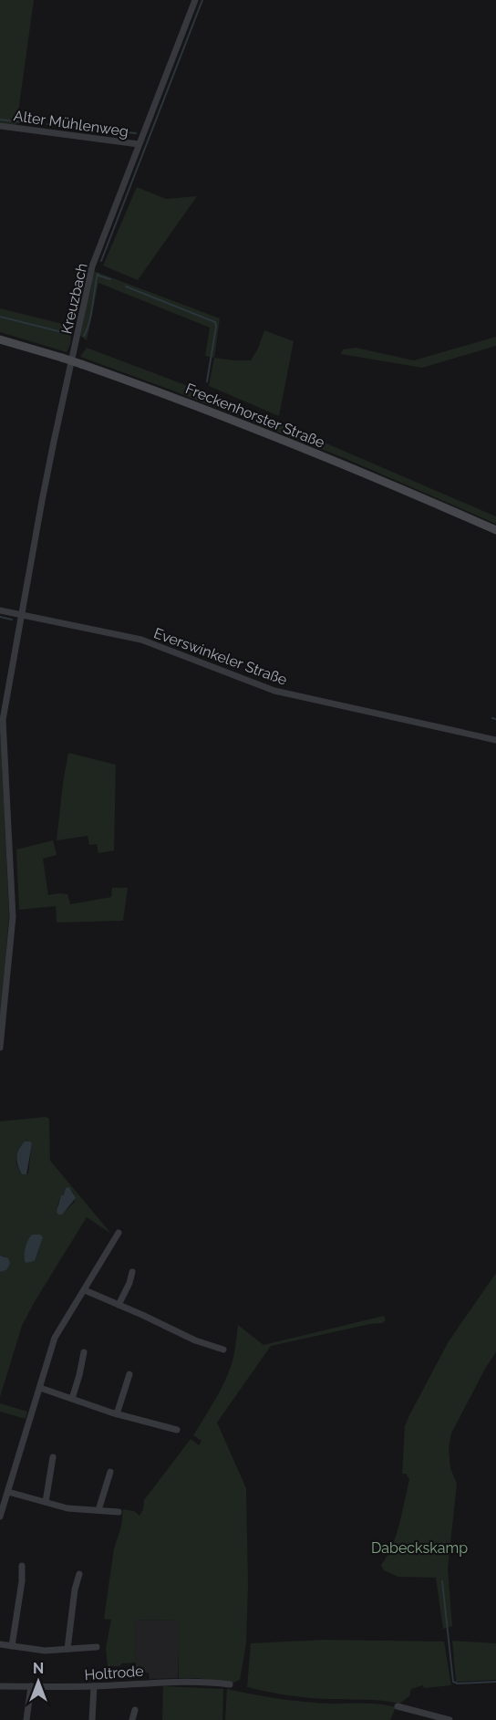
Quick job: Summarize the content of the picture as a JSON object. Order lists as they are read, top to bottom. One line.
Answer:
{"streets":{"main road":["Freckenhorster Straße"],"street":["Alter Mühlenweg","Kreuzbach","Everswinkeler Straße","Holtrode"]},"crossings":[["Alter Mühlenweg","Kreuzbach"],["Kreuzbach","Everswinkeler Straße"]],"parks":["Dabeckskamp"],"north":"top"}
